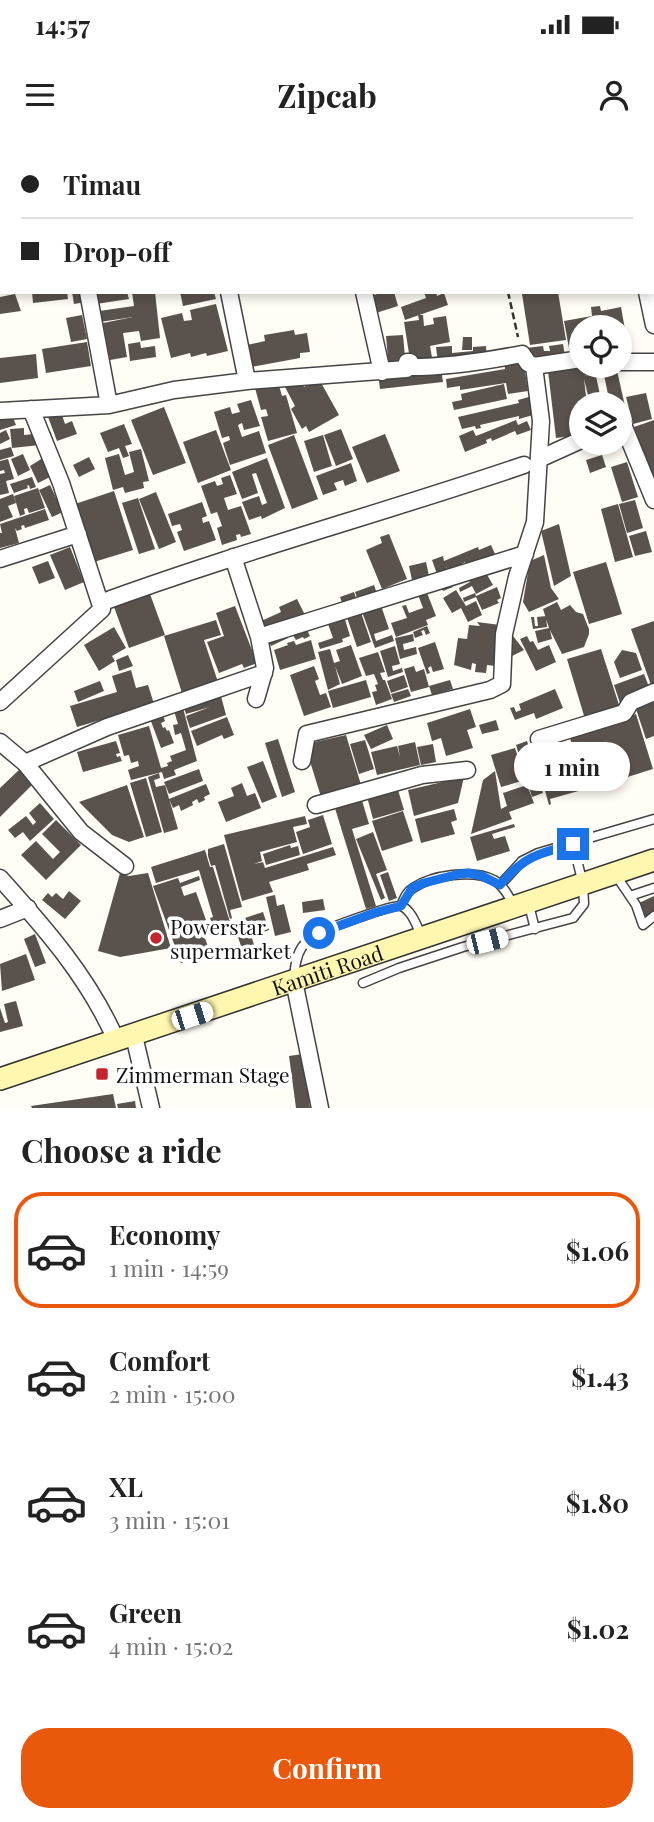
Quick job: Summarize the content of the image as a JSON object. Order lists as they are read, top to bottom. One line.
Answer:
{"streets":{"main road":["Kamiti Road"]},"places":{"other":["Powerstar supermarket"],"transit":["Zimmerman Stage"]},"page":{"status":"14:57","header":"Zipcab","banner":["Timau","Drop-off"],"bubble":"1 min","heading":"Choose a ride","list":[{"name":"Economy","note":"1 min · 14:59","value":"$1.06"},{"name":"Comfort","note":"2 min · 15:00","value":"$1.43"},{"name":"XL","note":"3 min · 15:01","value":"$1.80"},{"name":"Green","note":"4 min · 15:02","value":"$1.02"}],"buttons":"Confirm"}}
